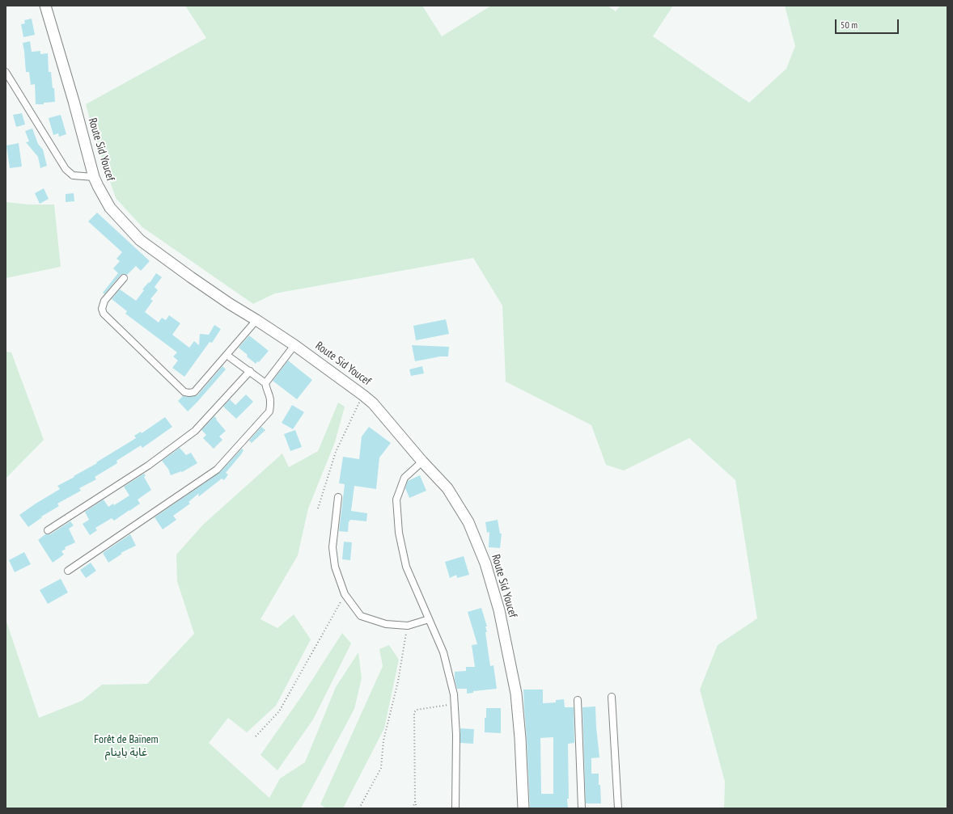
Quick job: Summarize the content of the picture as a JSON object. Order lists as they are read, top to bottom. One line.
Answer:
{"streets":{"main road":["Route Sid Youcef"]},"parks":["Forêt de Baïnem غابة باينام"],"scale_bar":"50 m"}
